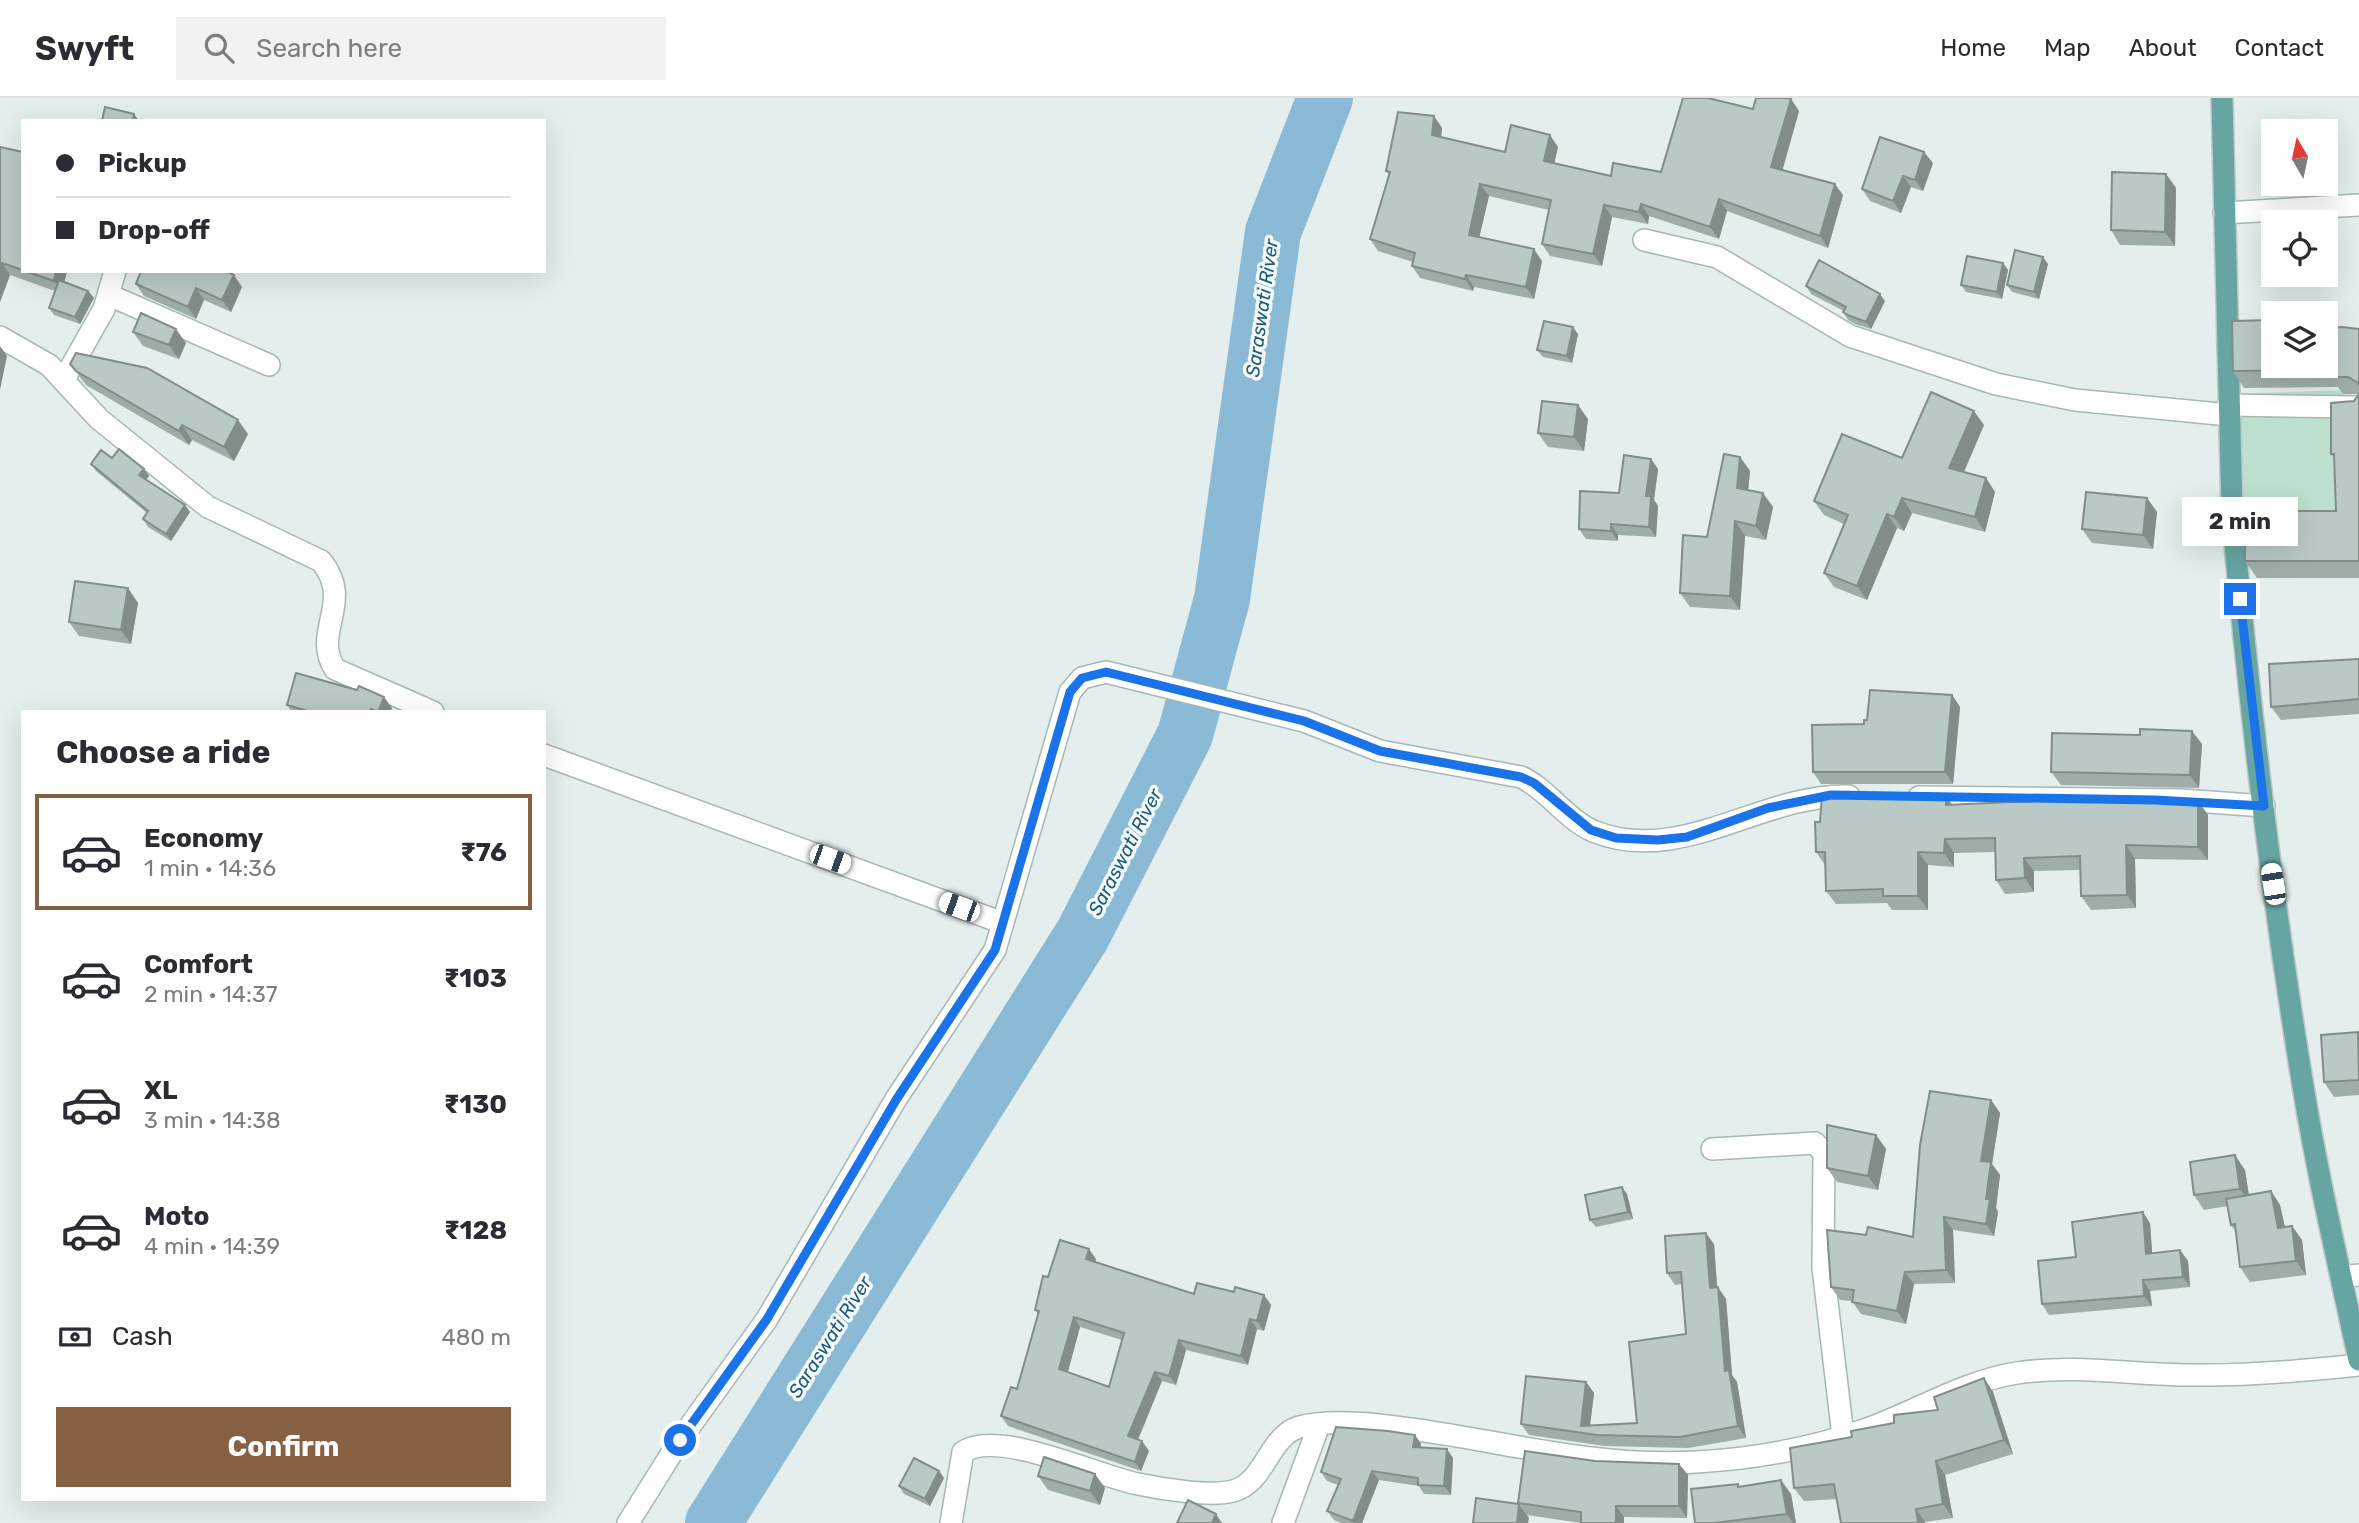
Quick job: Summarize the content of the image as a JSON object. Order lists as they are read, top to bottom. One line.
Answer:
{"water":["Saraswati River"],"north":"top","page":{"header":"Swyft","search":"Search here","nav":["Home","Map","About","Contact"],"banner":["Pickup","Drop-off"],"bubble":"2 min","heading":"Choose a ride","list":[{"name":"Economy","note":"1 min · 14:36","value":"₹76"},{"name":"Comfort","note":"2 min · 14:37","value":"₹103"},{"name":"XL","note":"3 min · 14:38","value":"₹130"},{"name":"Moto","note":"4 min · 14:39","value":"₹128"}],"pay":["Cash","480 m"],"buttons":"Confirm"}}
